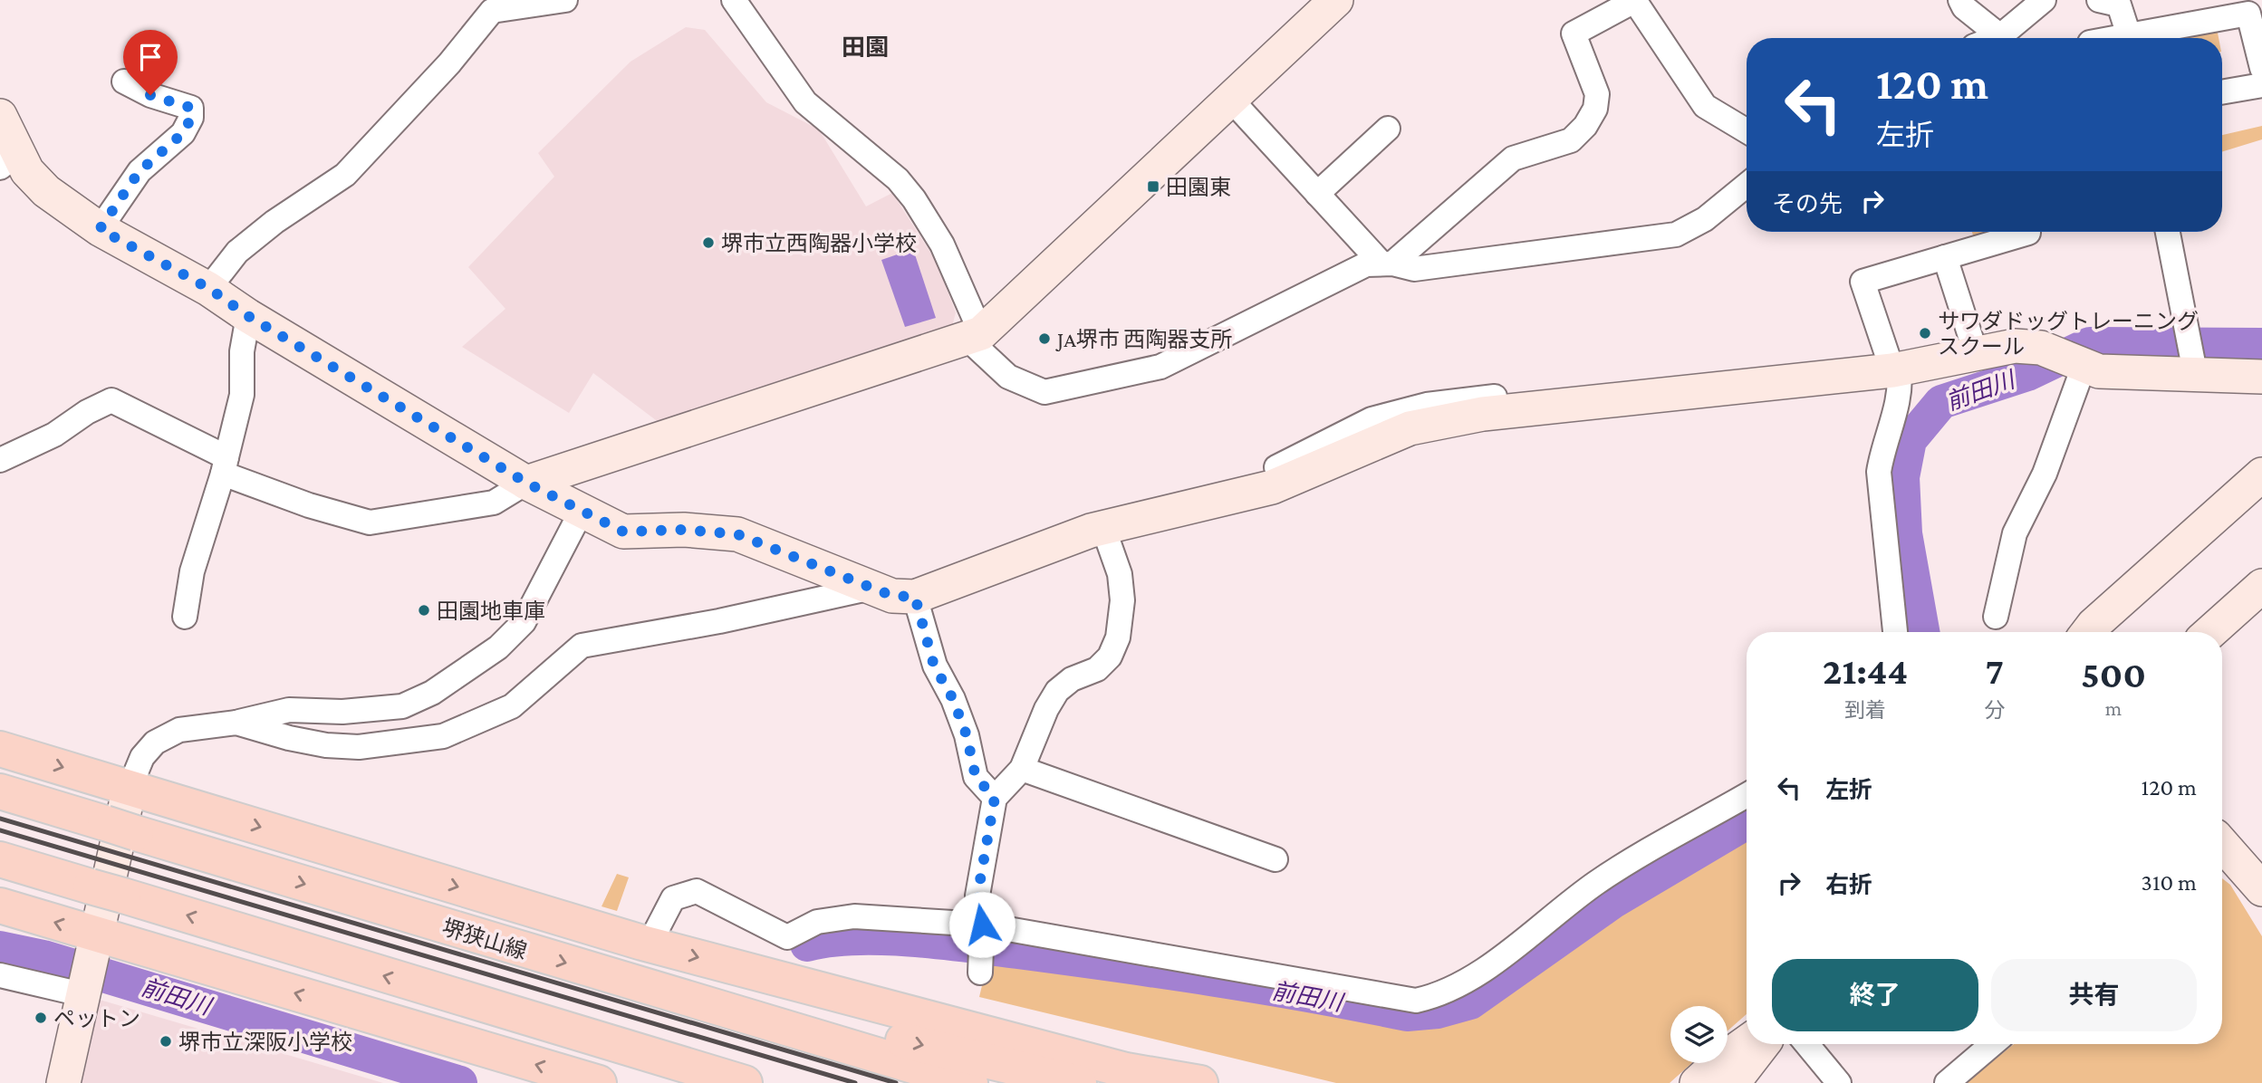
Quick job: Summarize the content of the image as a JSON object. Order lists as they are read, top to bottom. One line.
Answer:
{"streets":{"main road":["堺狭山線"]},"districts":["田園"],"water":["前田川"],"places":{"transit":["田園東"],"other":["堺市立西陶器小学校","サワダドッグトレーニング スクール","JA堺市 西陶器支所","田園地車庫","ペットン","堺市立深阪小学校"]},"page":{"turn":["120 m","左折"],"then":"その先","eta":["21:44","到着","7","分","500","m"],"list":[{"name":"左折","value":"120 m"},{"name":"右折","value":"310 m"}],"buttons":["終了","共有"]}}
